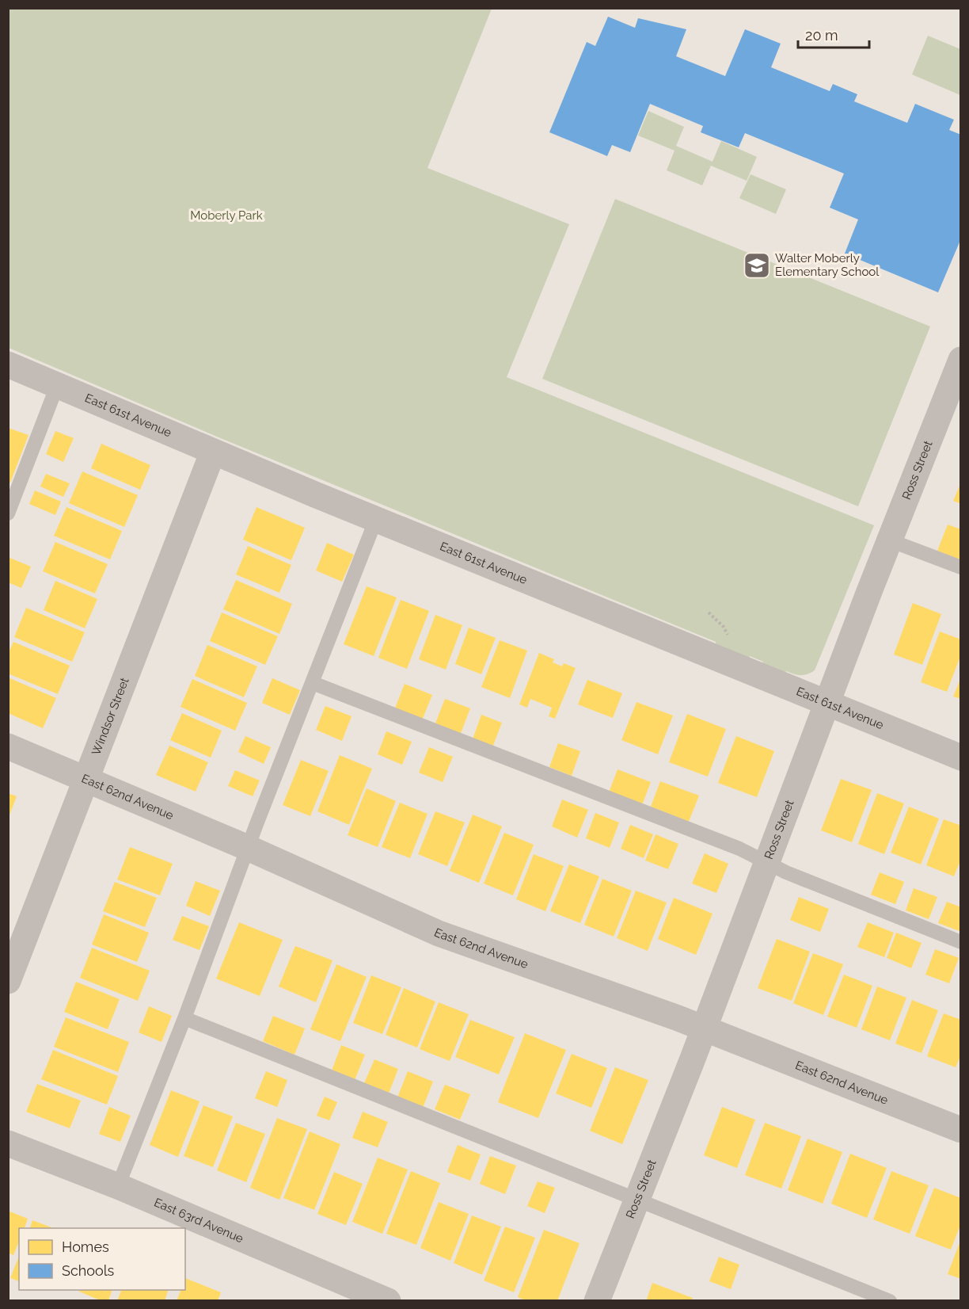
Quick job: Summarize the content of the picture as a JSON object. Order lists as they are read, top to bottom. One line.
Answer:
{"streets":{"street":["East 61st Avenue","Ross Street","Windsor Street","East 62nd Avenue","East 63rd Avenue"]},"crossings":[["East 61st Avenue","Ross Street"],["East 61st Avenue","Windsor Street"],["Ross Street","East 62nd Avenue"],["Windsor Street","East 62nd Avenue"]],"parks":["Moberly Park"],"places":{"school or university":["Walter Moberly Elementary School"]},"legend":["Homes","Schools"],"scale_bar":"20 m"}
